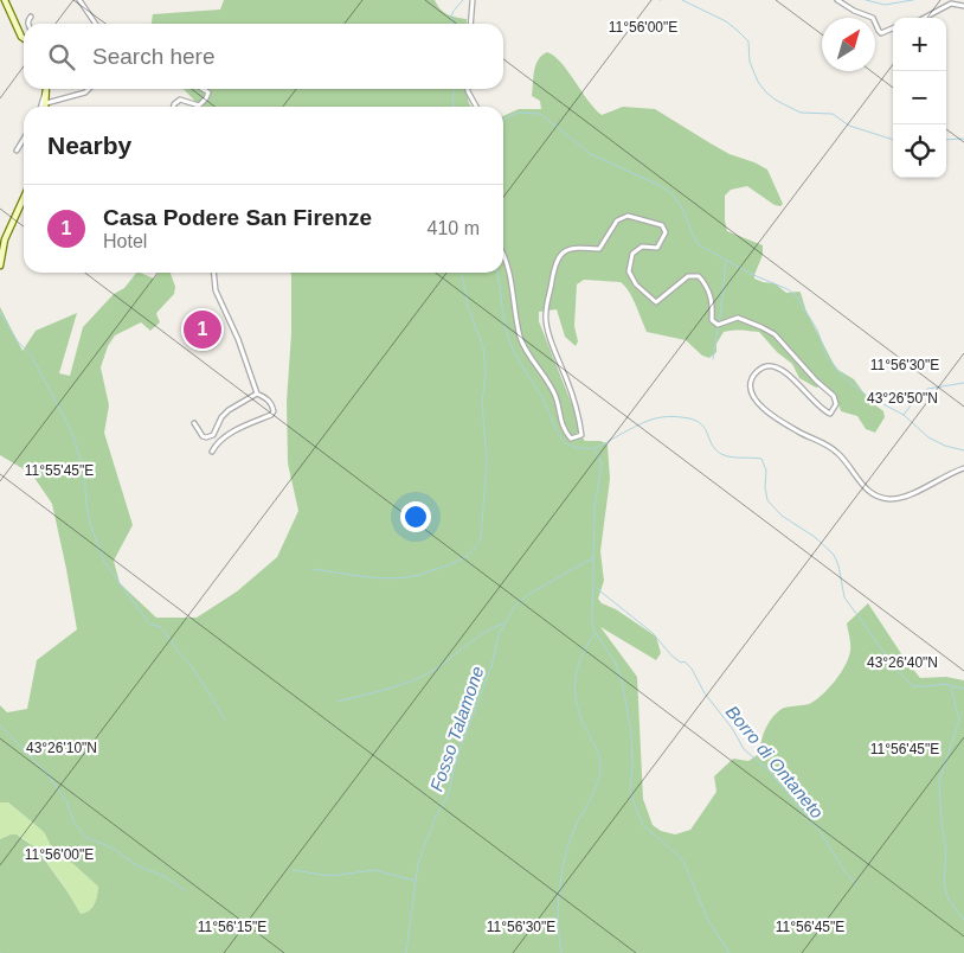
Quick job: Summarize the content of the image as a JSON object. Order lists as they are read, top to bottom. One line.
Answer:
{"water":["Fosso Talamone","Borro di Ontaneto"],"north":"top right","page":{"map_buttons":["+","−"],"search":"Search here","heading":"Nearby","list":[{"mark":"1","name":"Casa Podere San Firenze","note":"Hotel","value":"410 m"}],"pins":"1"},"coordinates":["11°56'00\"E","11°56'30\"E","43°26'50\"N","11°55'45\"E","43°26'40\"N","43°26'10\"N","11°56'45\"E","11°56'15\"E"]}
